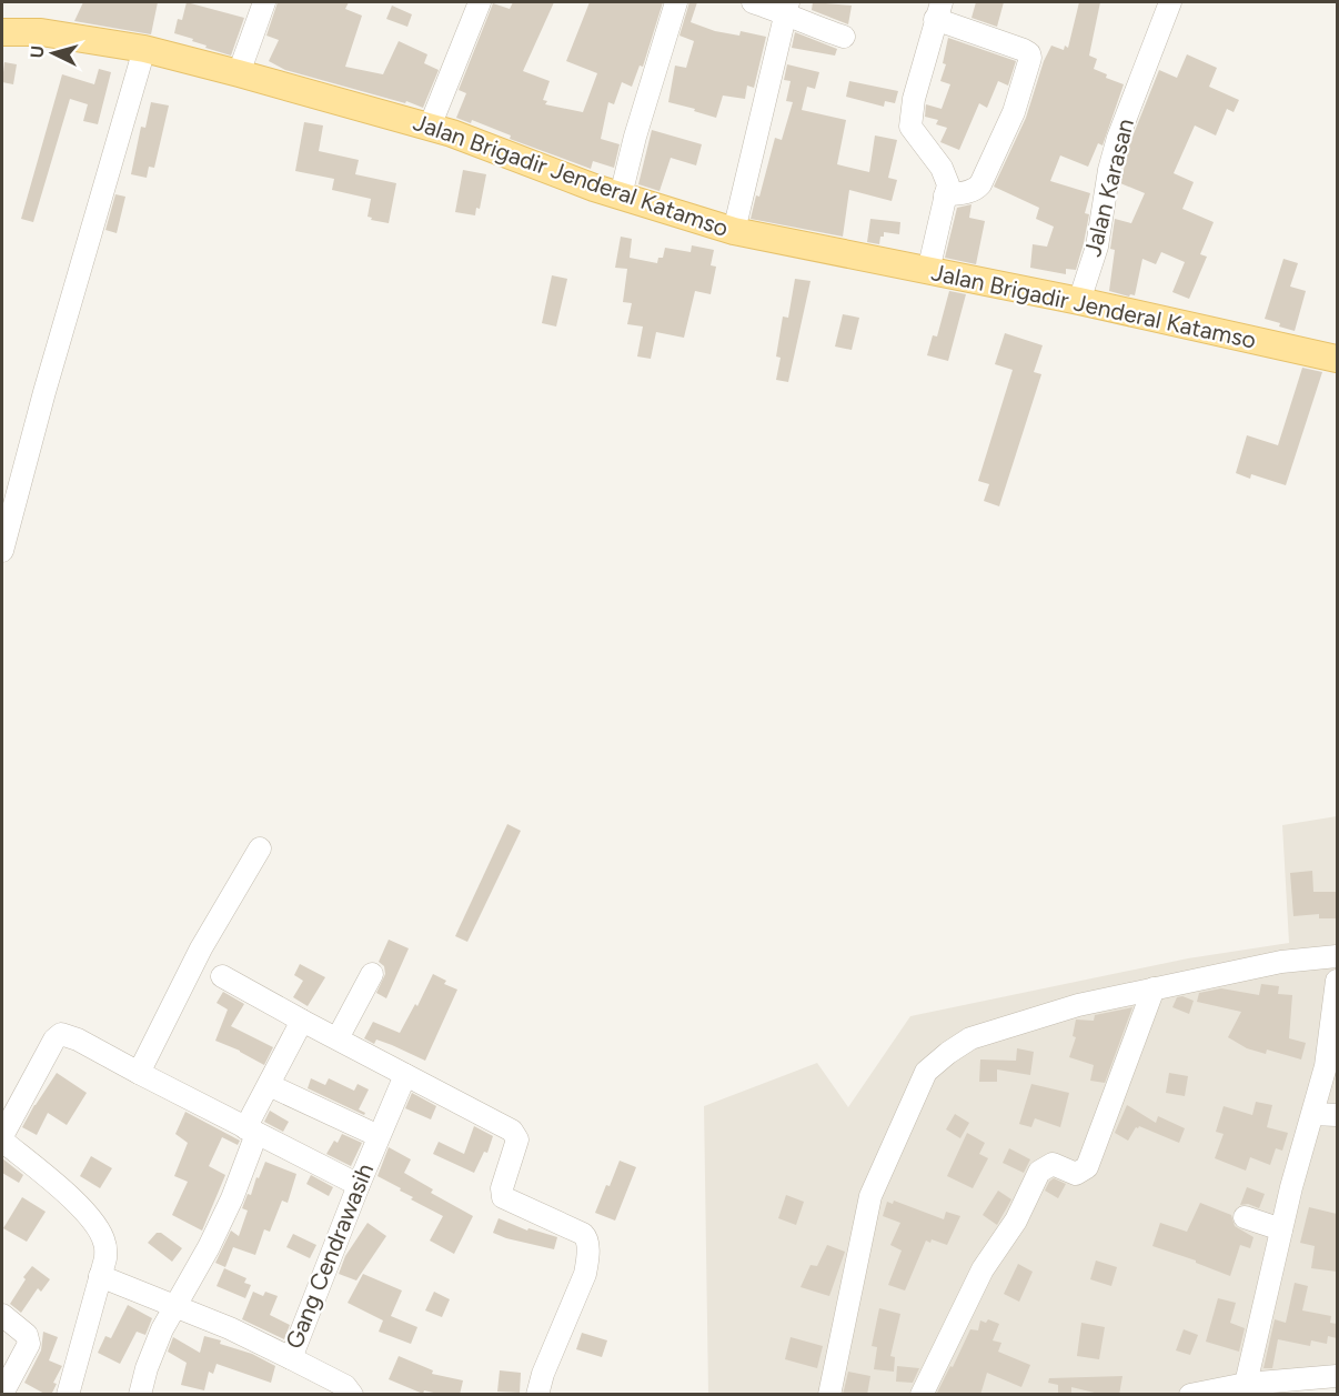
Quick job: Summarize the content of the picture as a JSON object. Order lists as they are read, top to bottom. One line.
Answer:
{"streets":{"main road":["Jalan Brigadir Jenderal Katamso"],"street":["Jalan Karasan","Gang Cendrawasih"]},"crossings":[["Jalan Brigadir Jenderal Katamso","Jalan Karasan"]],"north":"left"}
